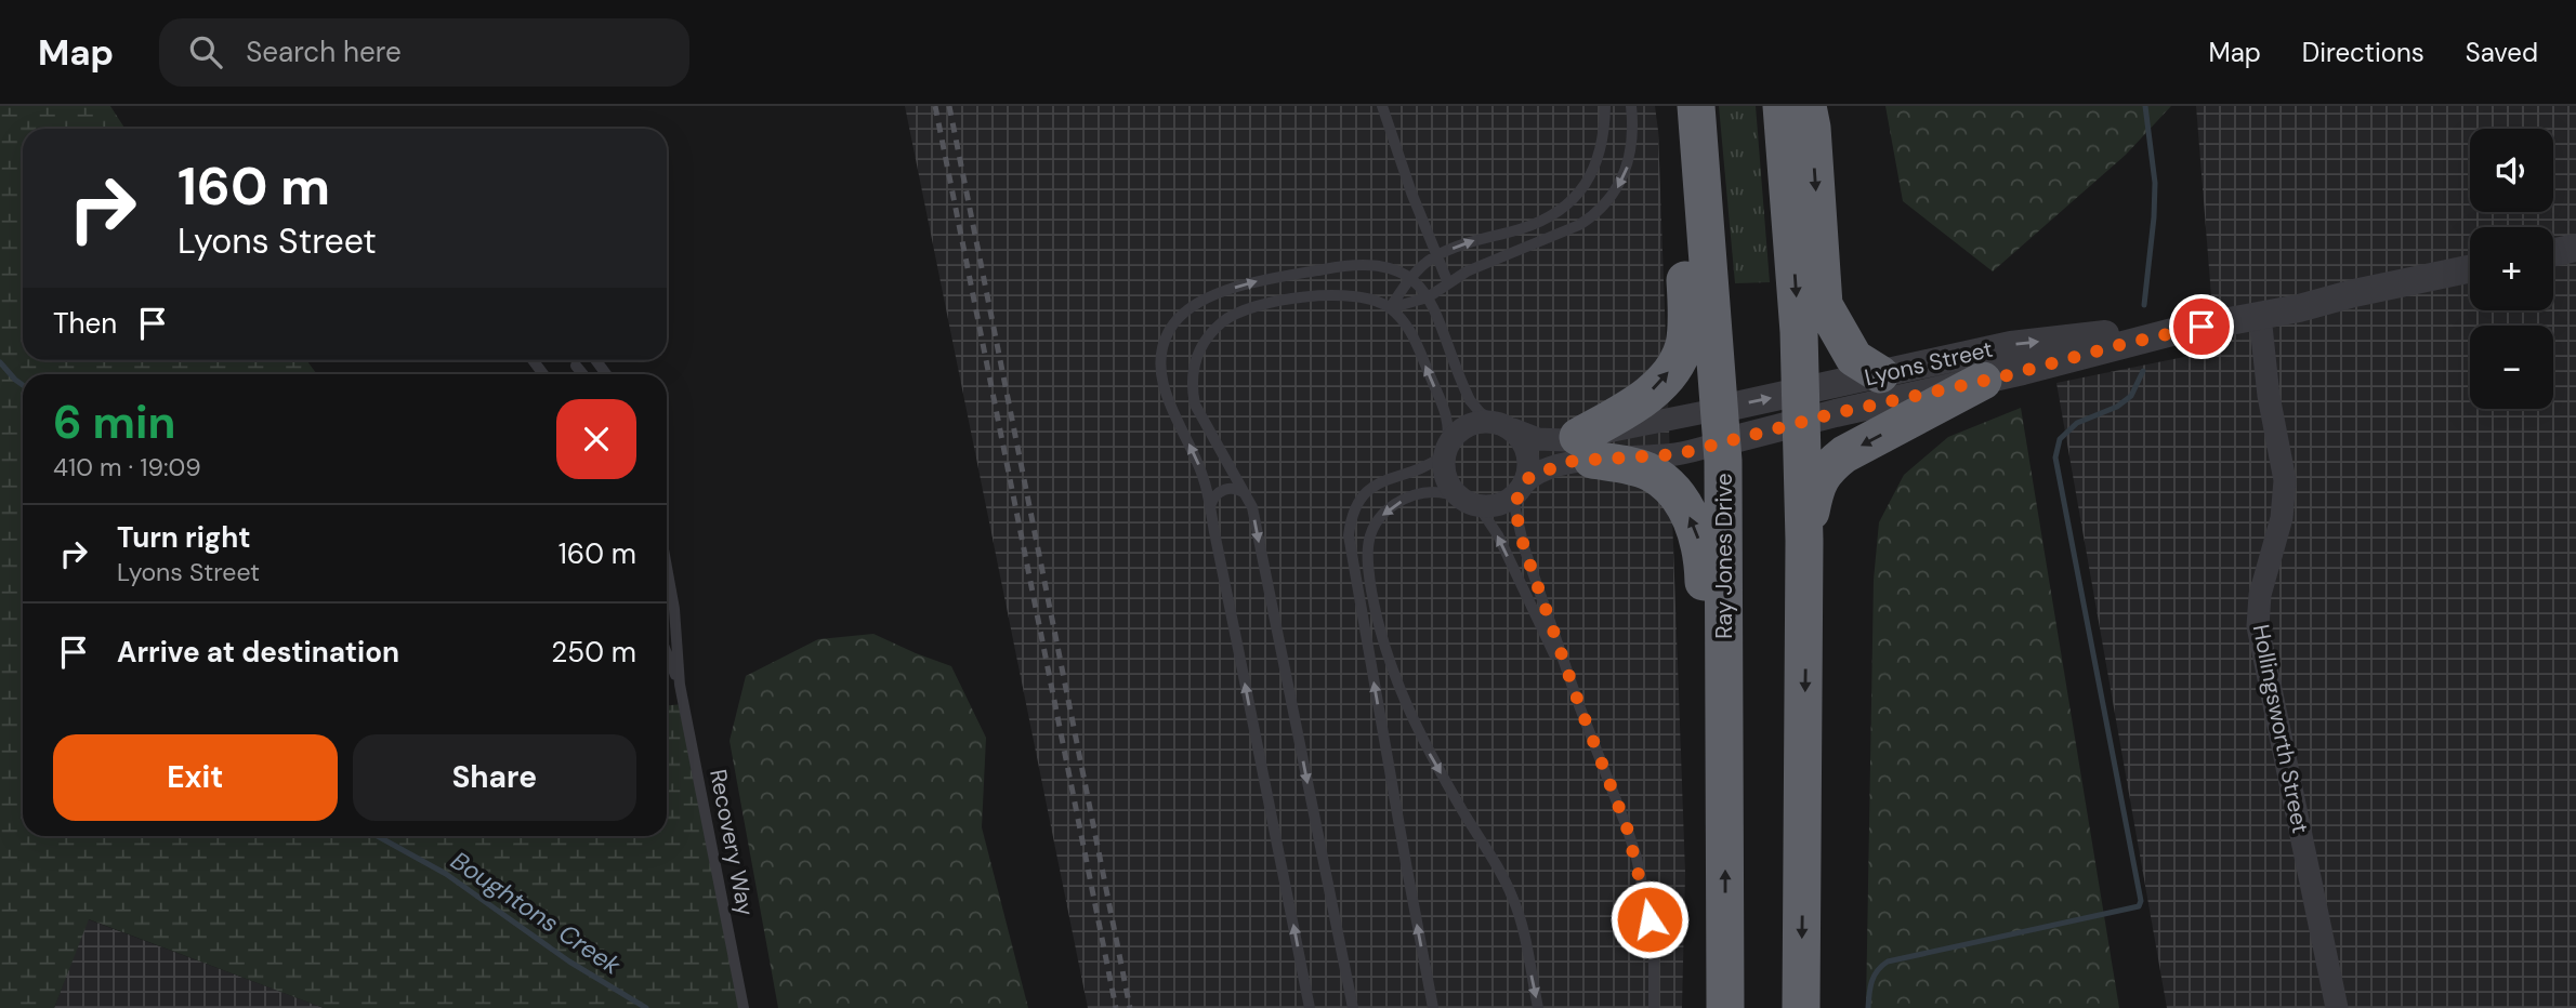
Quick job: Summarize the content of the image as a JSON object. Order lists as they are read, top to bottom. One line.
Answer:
{"streets":{"highway":["Ray Jones Drive"],"street":["Lyons Street","Hollingsworth Street"],"lane":["Recovery Way"]},"crossings":[["Lyons Street","Ray Jones Drive"],["Lyons Street","Hollingsworth Street"]],"water":["Boughtons Creek"],"page":{"header":"Map","search":"Search here","nav":["Map","Directions","Saved"],"map_buttons":["+","−"],"turn":["160 m","Lyons Street"],"then":"Then","heading":["6 min","410 m · 19:09"],"list":[{"name":"Turn right","note":"Lyons Street","value":"160 m"},{"name":"Arrive at destination","value":"250 m"}],"buttons":["Exit","Share"]}}
